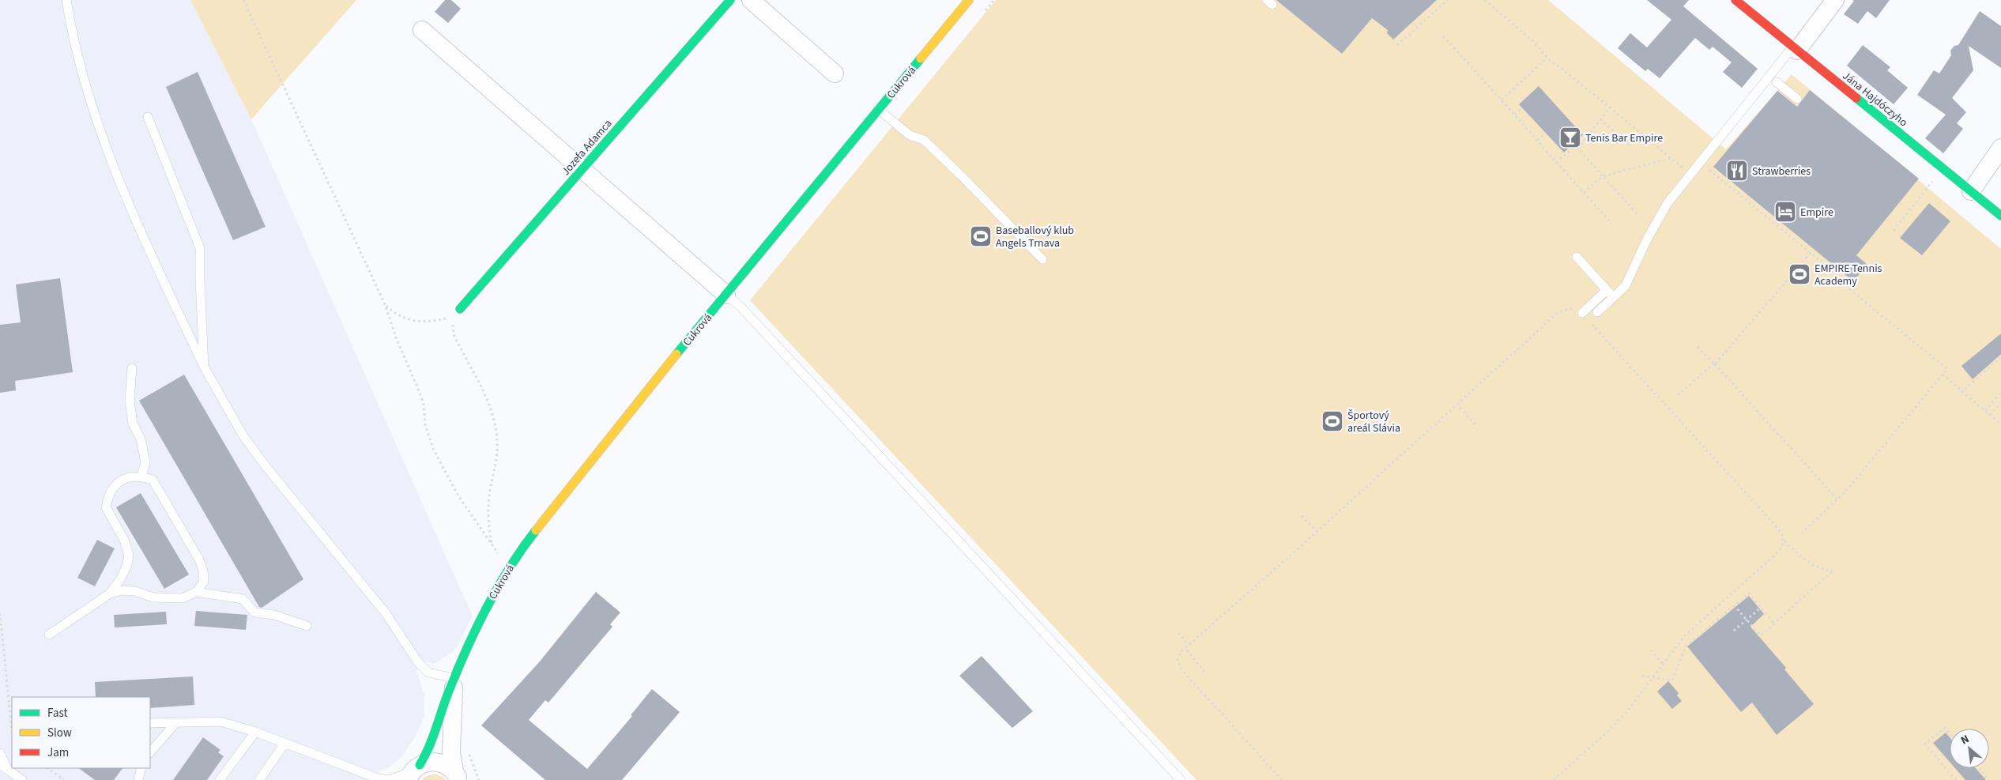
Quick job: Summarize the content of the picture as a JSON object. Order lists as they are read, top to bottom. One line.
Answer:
{"streets":{"street":["Cukrová","Jána Hajdóczyho","Jozefa Adamca"]},"places":{"bar":["Tenis Bar Empire"],"restaurant":["Strawberries"],"hotel":["Empire"],"sports":["Baseballový klub Angels Trnava","EMPIRE Tennis Academy","Športový areál Slávia"]},"legend":["Fast","Slow","Jam"],"north":"top left"}
